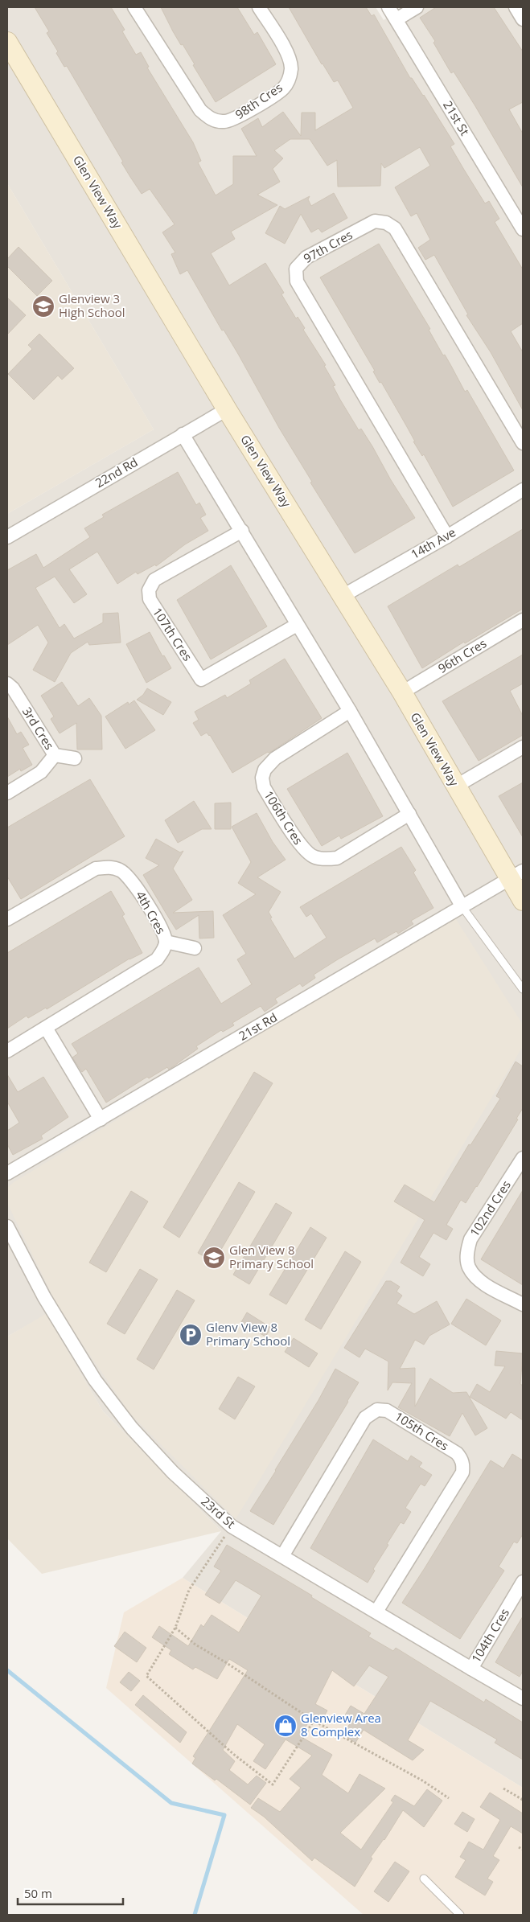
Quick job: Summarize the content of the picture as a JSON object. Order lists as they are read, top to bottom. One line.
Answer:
{"streets":{"street":["98th Cres","21st St","Glen View Way","97th Cres","22nd Rd","14th Ave","107th Cres","96th Cres","3rd Cres","106th Cres","4th Cres","21st Rd","102nd Cres","105th Cres","23rd St","104th Cres"]},"crossings":[["Glen View Way","22nd Rd"],["Glen View Way","14th Ave"],["Glen View Way","96th Cres"],["Glen View Way","21st Rd"],["97th Cres","14th Ave"],["105th Cres","23rd St"],["23rd St","104th Cres"]],"places":{"school or university":["Glenview 3 High School","Glen View 8 Primary School"],"parking":["Glenv View 8 Primary School"],"shop":["Glenview Area 8 Complex"]},"scale_bar":"50 m"}
